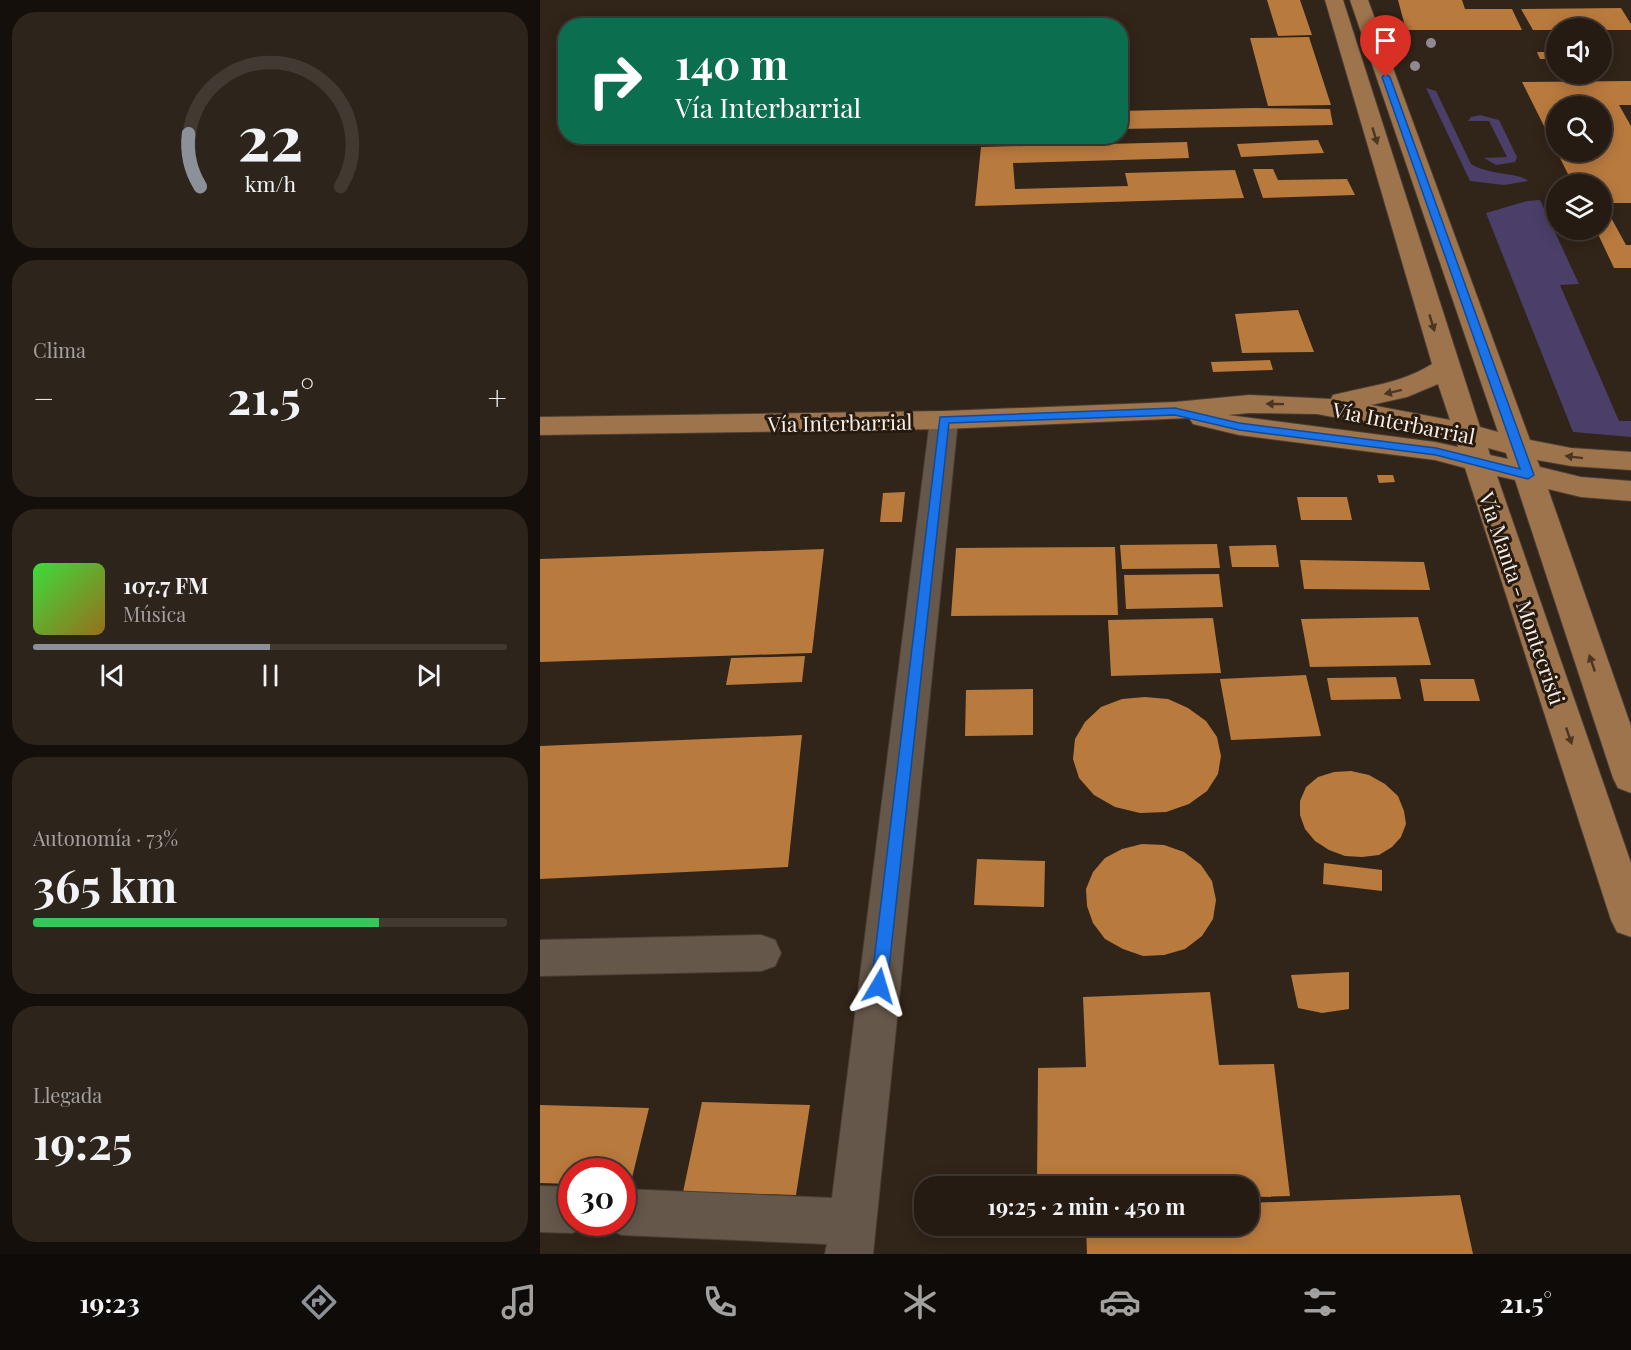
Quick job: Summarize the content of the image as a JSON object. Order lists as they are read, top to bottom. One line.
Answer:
{"streets":{"main road":["Vía Interbarrial","Vía Manta - Montecristi"]},"crossings":[["Vía Interbarrial","Vía Manta - Montecristi"]],"page":{"turn":["140 m","Vía Interbarrial"],"tile":["Clima",["Autonomía · 73%","365 km"],["Llegada","19:25"]],"heat":["−","21.5°","+"],"song":["107.7 FM","Música"],"limit":"30","trip":"19:25 · 2 min · 450 m","tabs":["19:23","21.5°"],"gauge":["22","km/h"]}}
